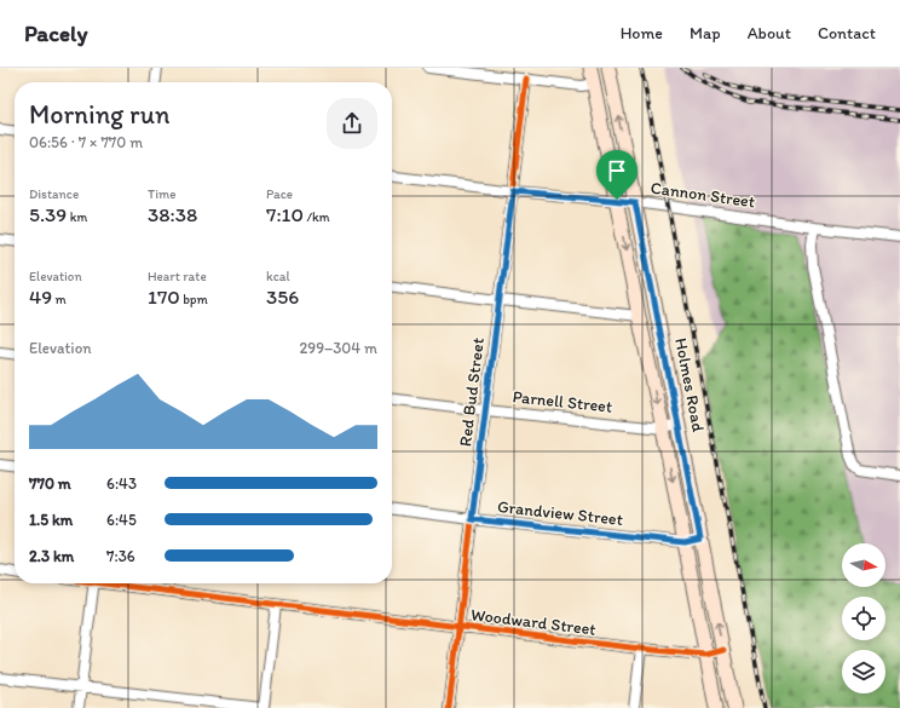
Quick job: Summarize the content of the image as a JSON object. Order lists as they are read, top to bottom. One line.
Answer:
{"streets":{"main road":["Holmes Road"],"street":["Cannon Street","Red Bud Street","Parnell Street","Grandview Street","Woodward Street"]},"crossings":[["Cannon Street","Holmes Road"],["Cannon Street","Red Bud Street"],["Holmes Road","Parnell Street"],["Holmes Road","Grandview Street"],["Holmes Road","Woodward Street"],["Red Bud Street","Parnell Street"],["Red Bud Street","Grandview Street"],["Red Bud Street","Woodward Street"]],"north":"right","page":{"header":"Pacely","nav":["Home","Map","About","Contact"],"heading":["Morning run","06:56 · 7 × 770 m"],"stats":[["Distance","5.39 km"],["Time","38:38"],["Pace","7:10 /km"],["Elevation","49 m"],["Heart rate","170 bpm"],["kcal","356"]],"chart":["Elevation","299–304 m"],"list":[{"name":"770 m","note":"6:43"},{"name":"1.5 km","note":"6:45"},{"name":"2.3 km","note":"7:36"}]}}
